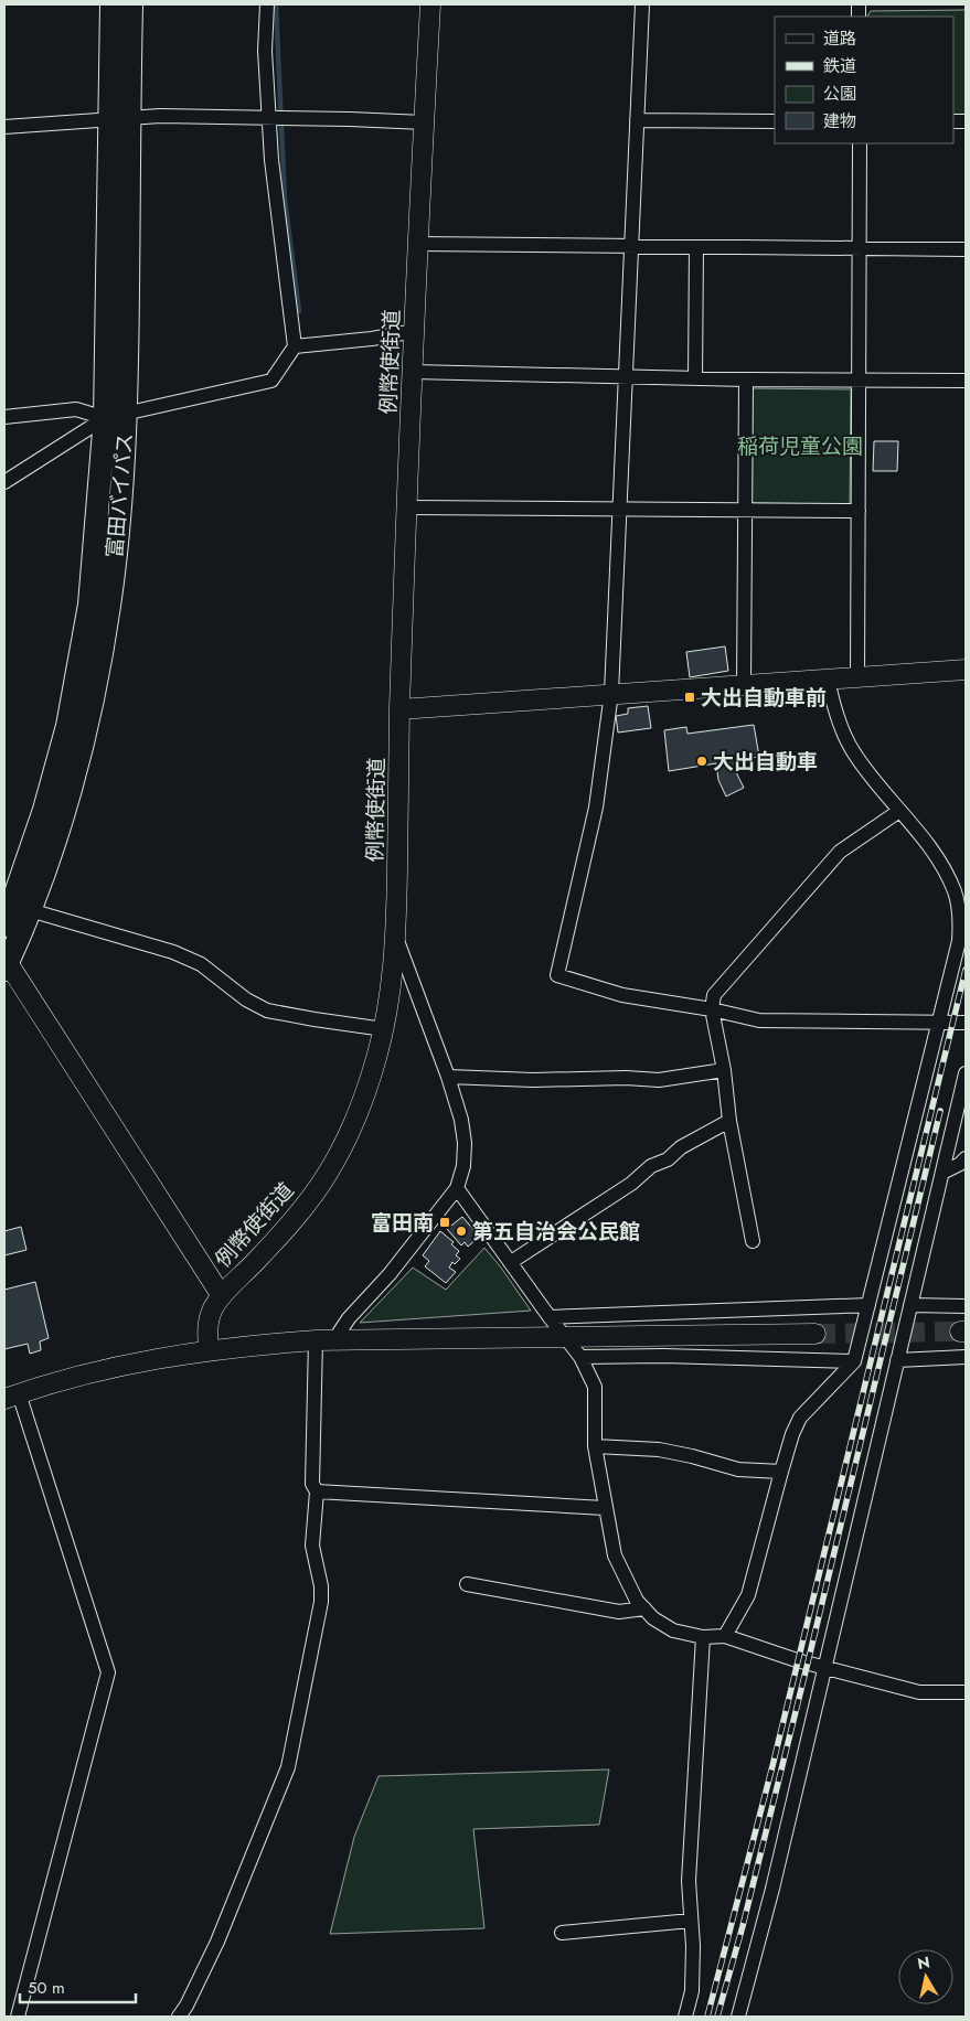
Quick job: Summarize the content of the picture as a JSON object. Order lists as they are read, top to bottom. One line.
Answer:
{"streets":{"main road":["富田バイパス"],"street":["例幣使街道"]},"parks":["稲荷児童公園"],"places":{"transit":["大出自動車前","富田南"],"other":["大出自動車","第五自治会公民館"]},"legend":["道路","鉄道","公園","建物"],"scale_bar":"50 m","north":"top"}
